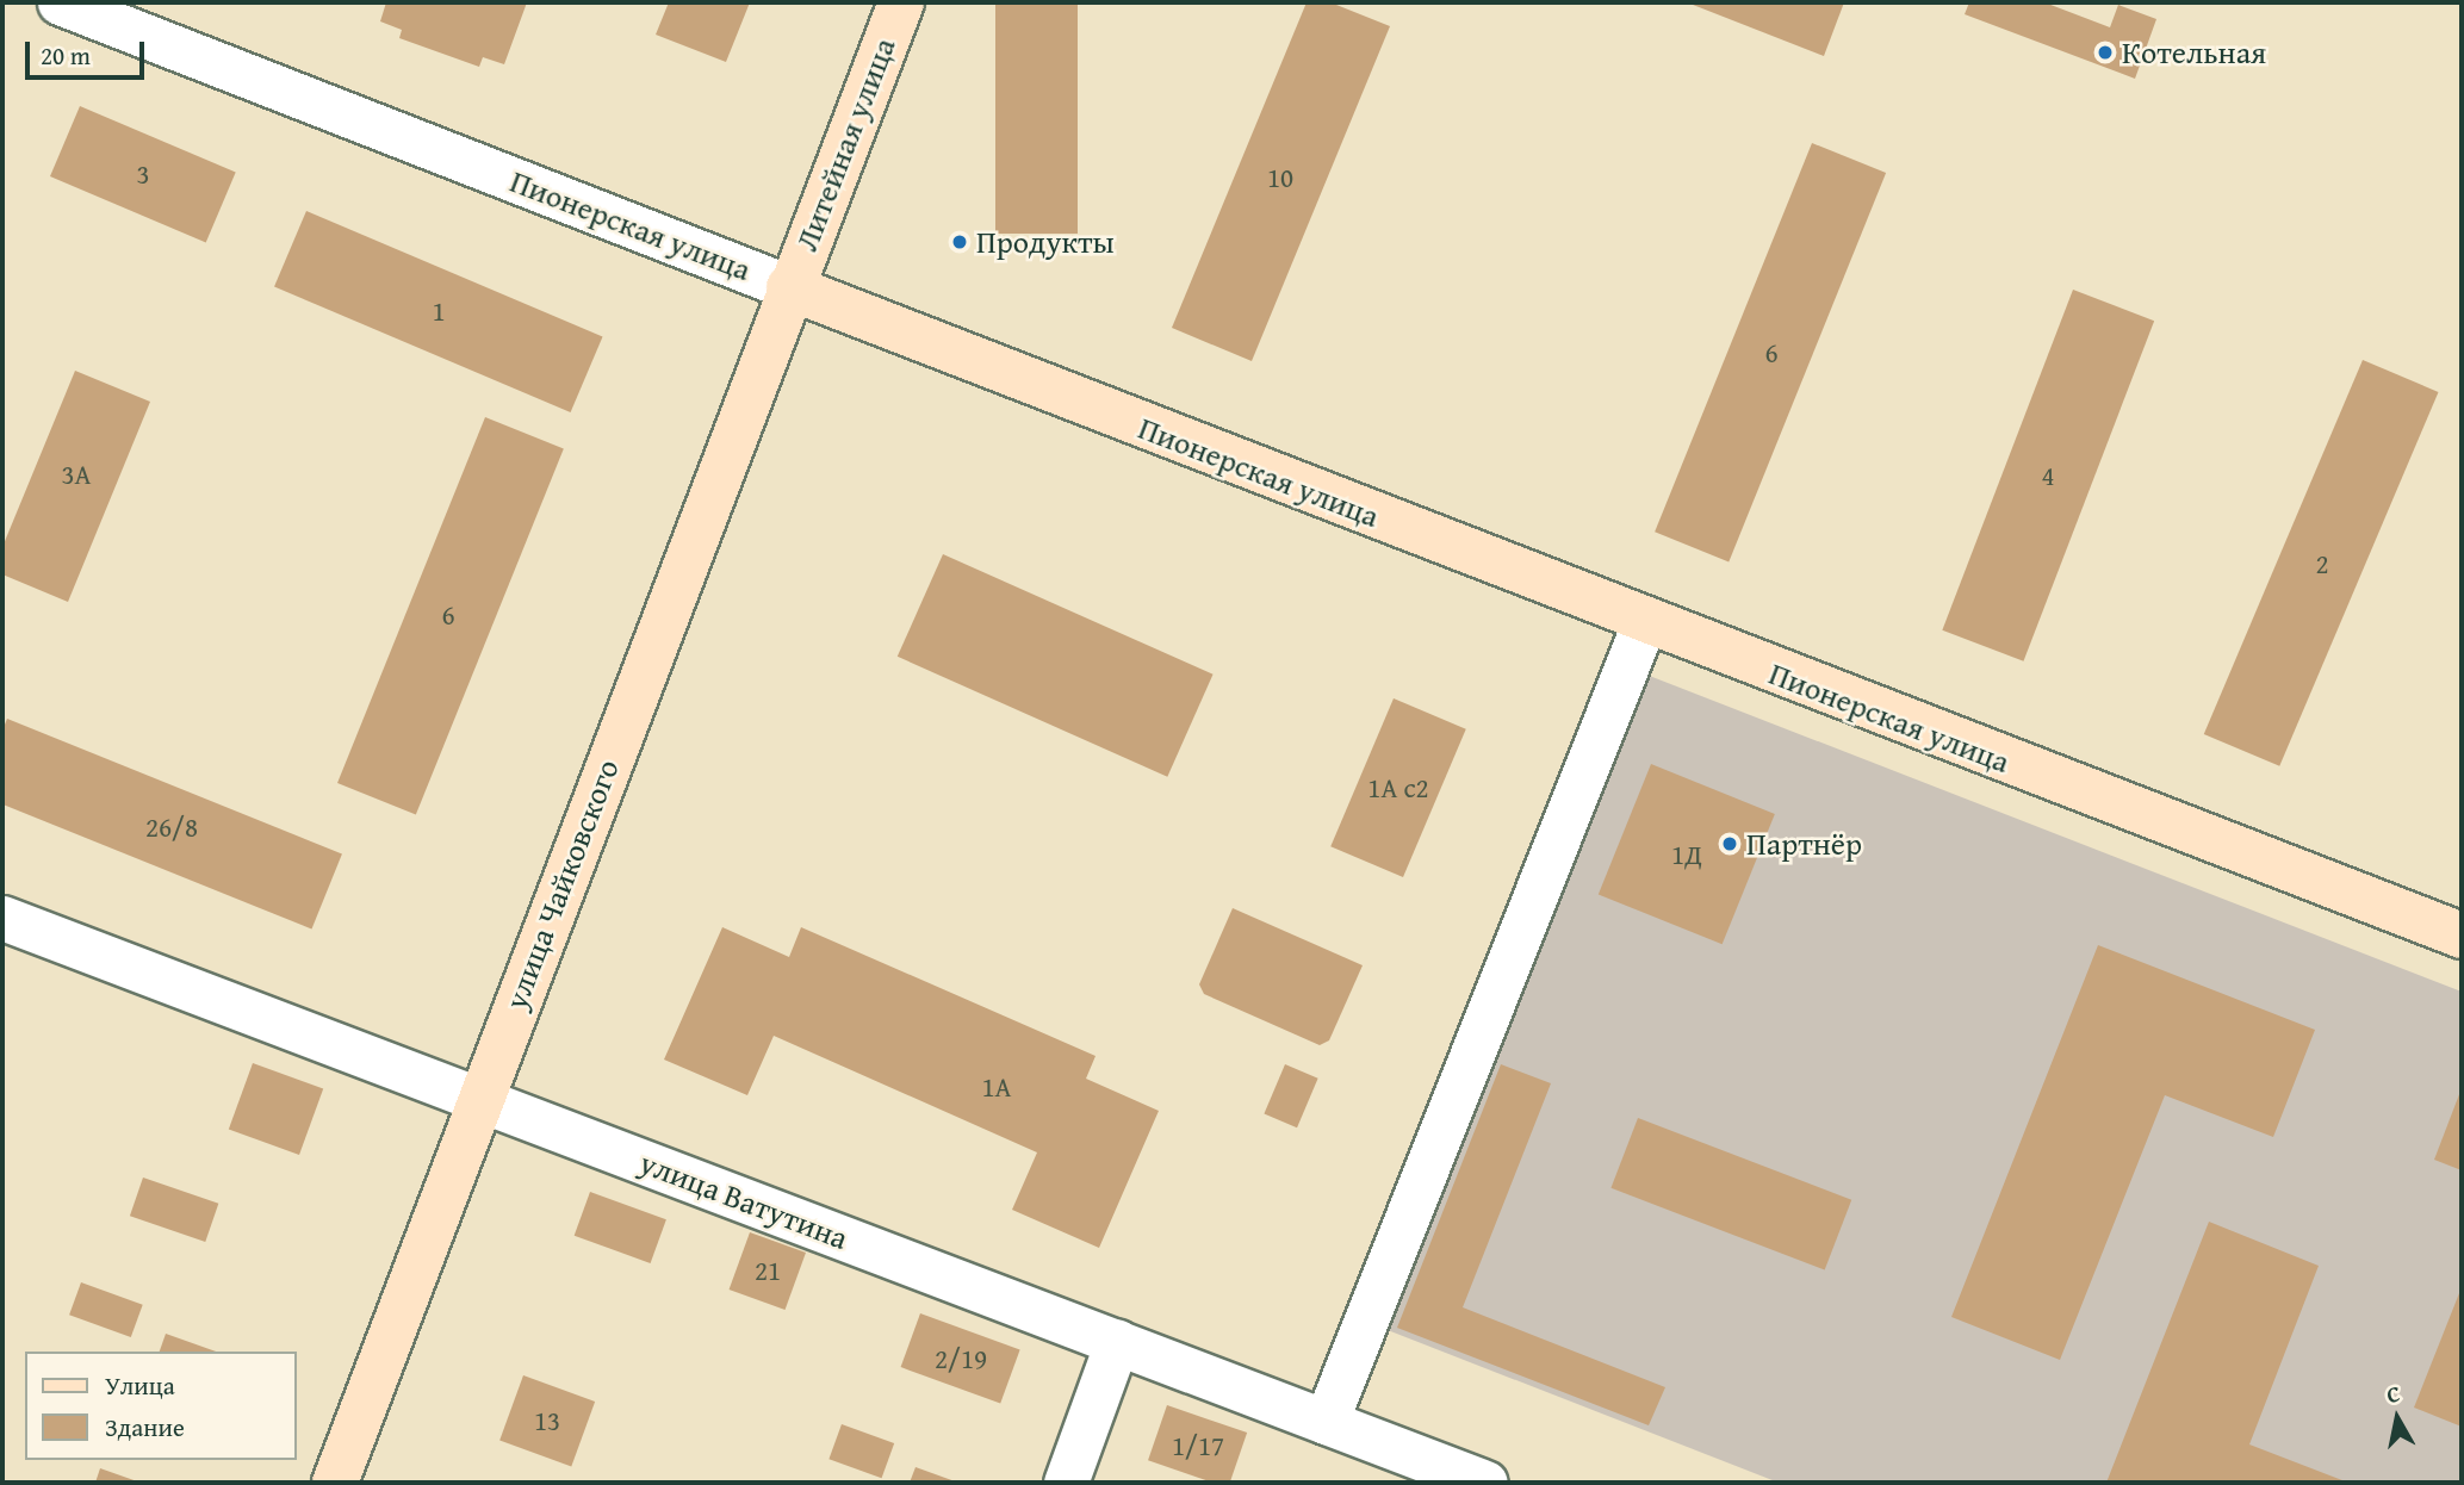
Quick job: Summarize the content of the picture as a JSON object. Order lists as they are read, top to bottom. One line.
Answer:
{"streets":{"street":["Литейная улица","Пионерская улица","улица Чайковского","улица Ватутина"]},"crossings":[["Литейная улица","Пионерская улица"],["Литейная улица","улица Чайковского"],["Пионерская улица","улица Чайковского"],["улица Чайковского","улица Ватутина"]],"places":["Котельная","Продукты","Партнёр"],"house_numbers":["3","10","1","6","3А","4","2","6","1А с2","26/8","1Д","1А","21","2/19","13","1/17"],"legend":["Улица","Здание"],"scale_bar":"20 m","north":"top"}
